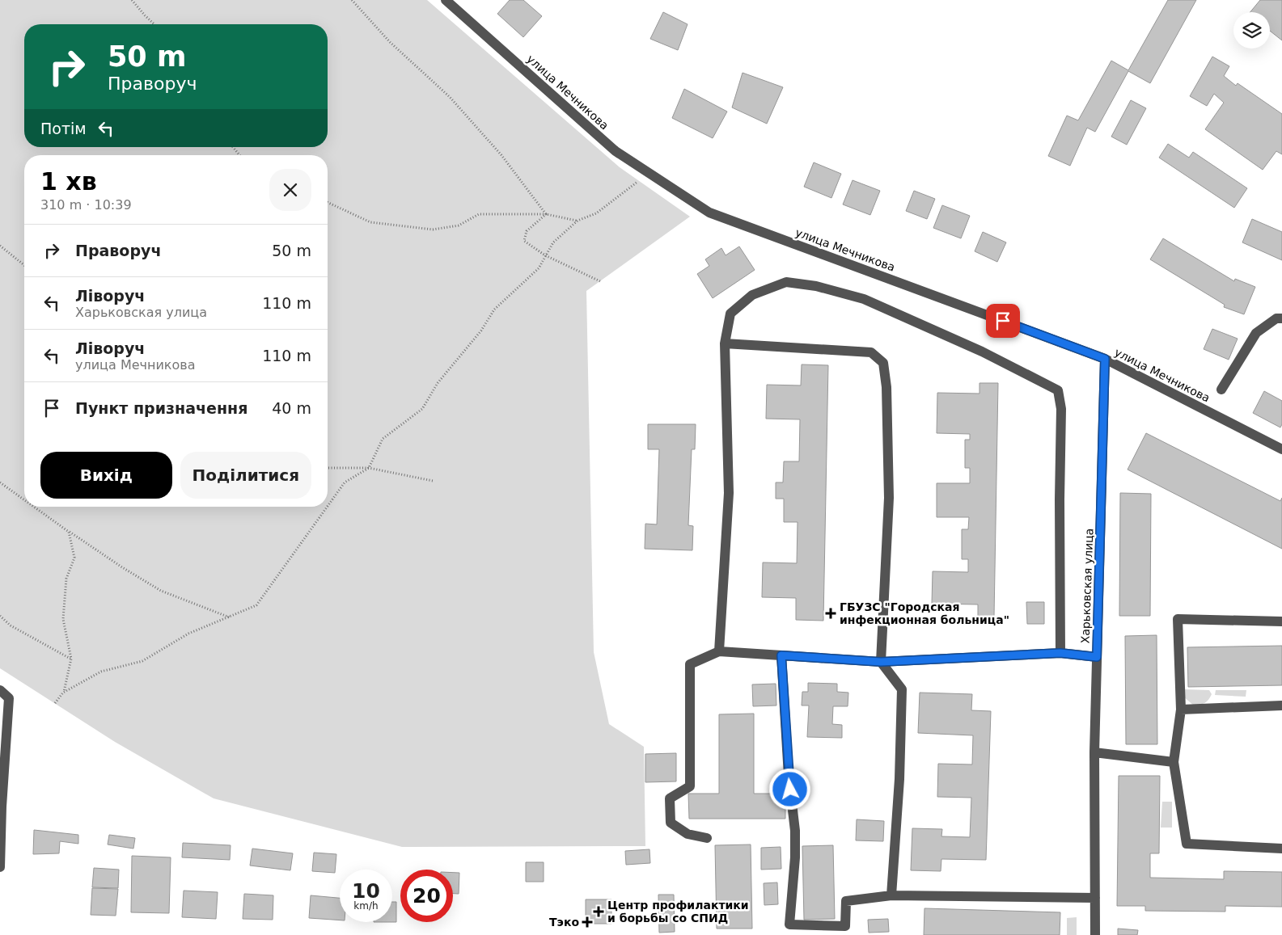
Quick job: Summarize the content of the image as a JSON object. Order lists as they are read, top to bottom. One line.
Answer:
{"streets":{"street":["улица Мечникова","Харьковская улица"]},"crossings":[["улица Мечникова","Харьковская улица"]],"places":{"health":["ГБУЗС \"Городская инфекционная больница\"","Центр профилактики и борьбы со СПИД","Тэко"]},"page":{"turn":["50 m","Праворуч"],"then":"Потім","heading":["1 хв","310 m · 10:39"],"list":[{"name":"Праворуч","value":"50 m"},{"name":"Ліворуч","note":"Харьковская улица","value":"110 m"},{"name":"Ліворуч","note":"улица Мечникова","value":"110 m"},{"name":"Пункт призначення","value":"40 m"}],"buttons":["Вихід","Поділитися"],"speed":"10 km/h","limit":"20"}}
